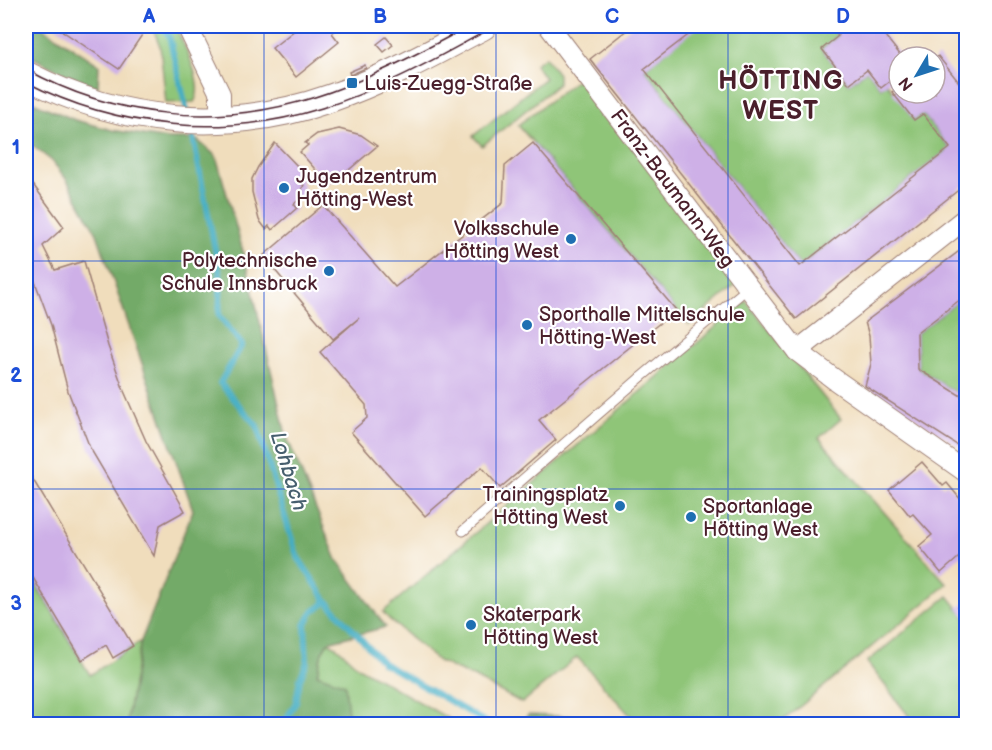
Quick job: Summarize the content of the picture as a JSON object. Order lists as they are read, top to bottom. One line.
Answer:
{"streets":{"street":["Franz-Baumann-Weg"]},"districts":["HÖTTING WEST"],"water":["Lohbach"],"places":{"transit":["Luis-Zuegg-Straße"],"other":["Jugendzentrum Hötting-West","Volksschule Hötting West","Polytechnische Schule Innsbruck","Sporthalle Mittelschule Hötting-West","Trainingsplatz Hötting West","Sportanlage Hötting West","Skaterpark Hötting West"]},"north":"bottom left","grid":{"columns":["A","B","C","D"],"rows":["1","2","3"]}}
